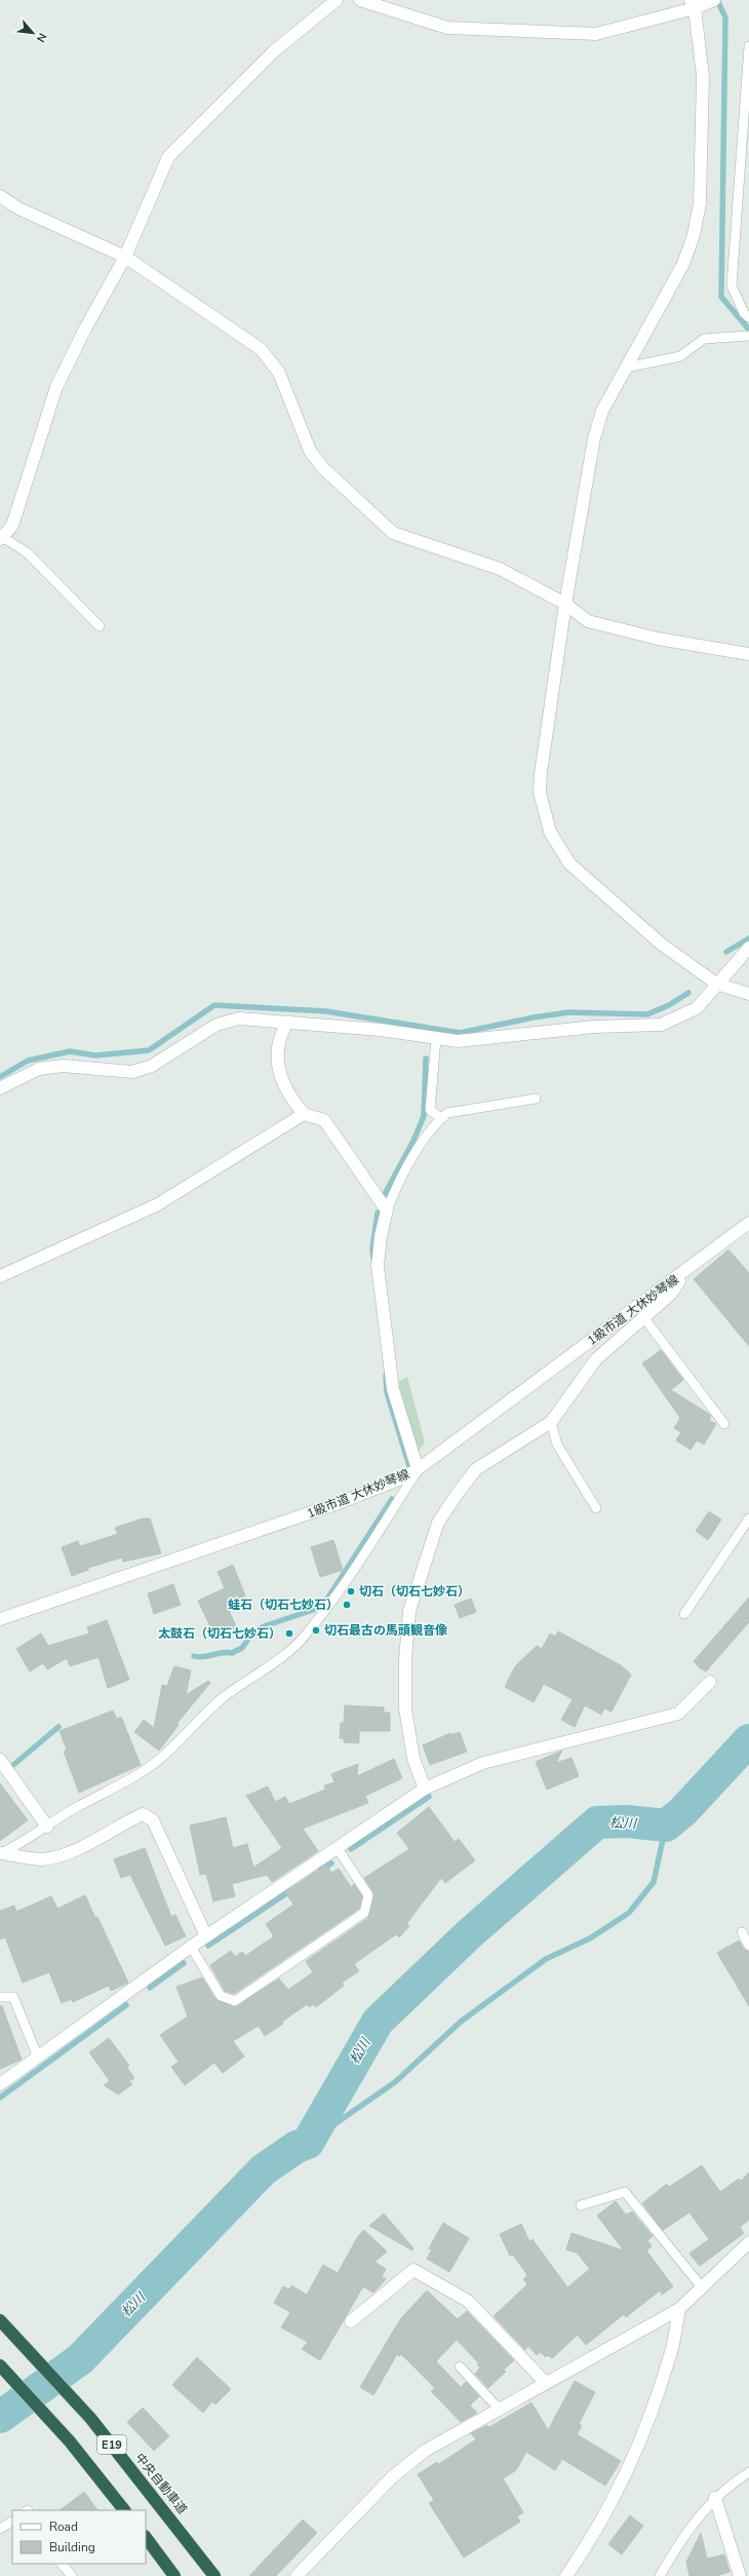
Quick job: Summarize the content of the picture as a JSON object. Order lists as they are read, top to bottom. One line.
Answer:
{"streets":{"highway":["E19","中央自動車道"],"street":["1級市道 大休妙琴線"]},"water":["松川"],"places":["切石（切石七妙石）","蛙石（切石七妙石）","切石最古の馬頭観音像","太鼓石（切石七妙石）"],"legend":["Road","Building"],"north":"bottom right"}
